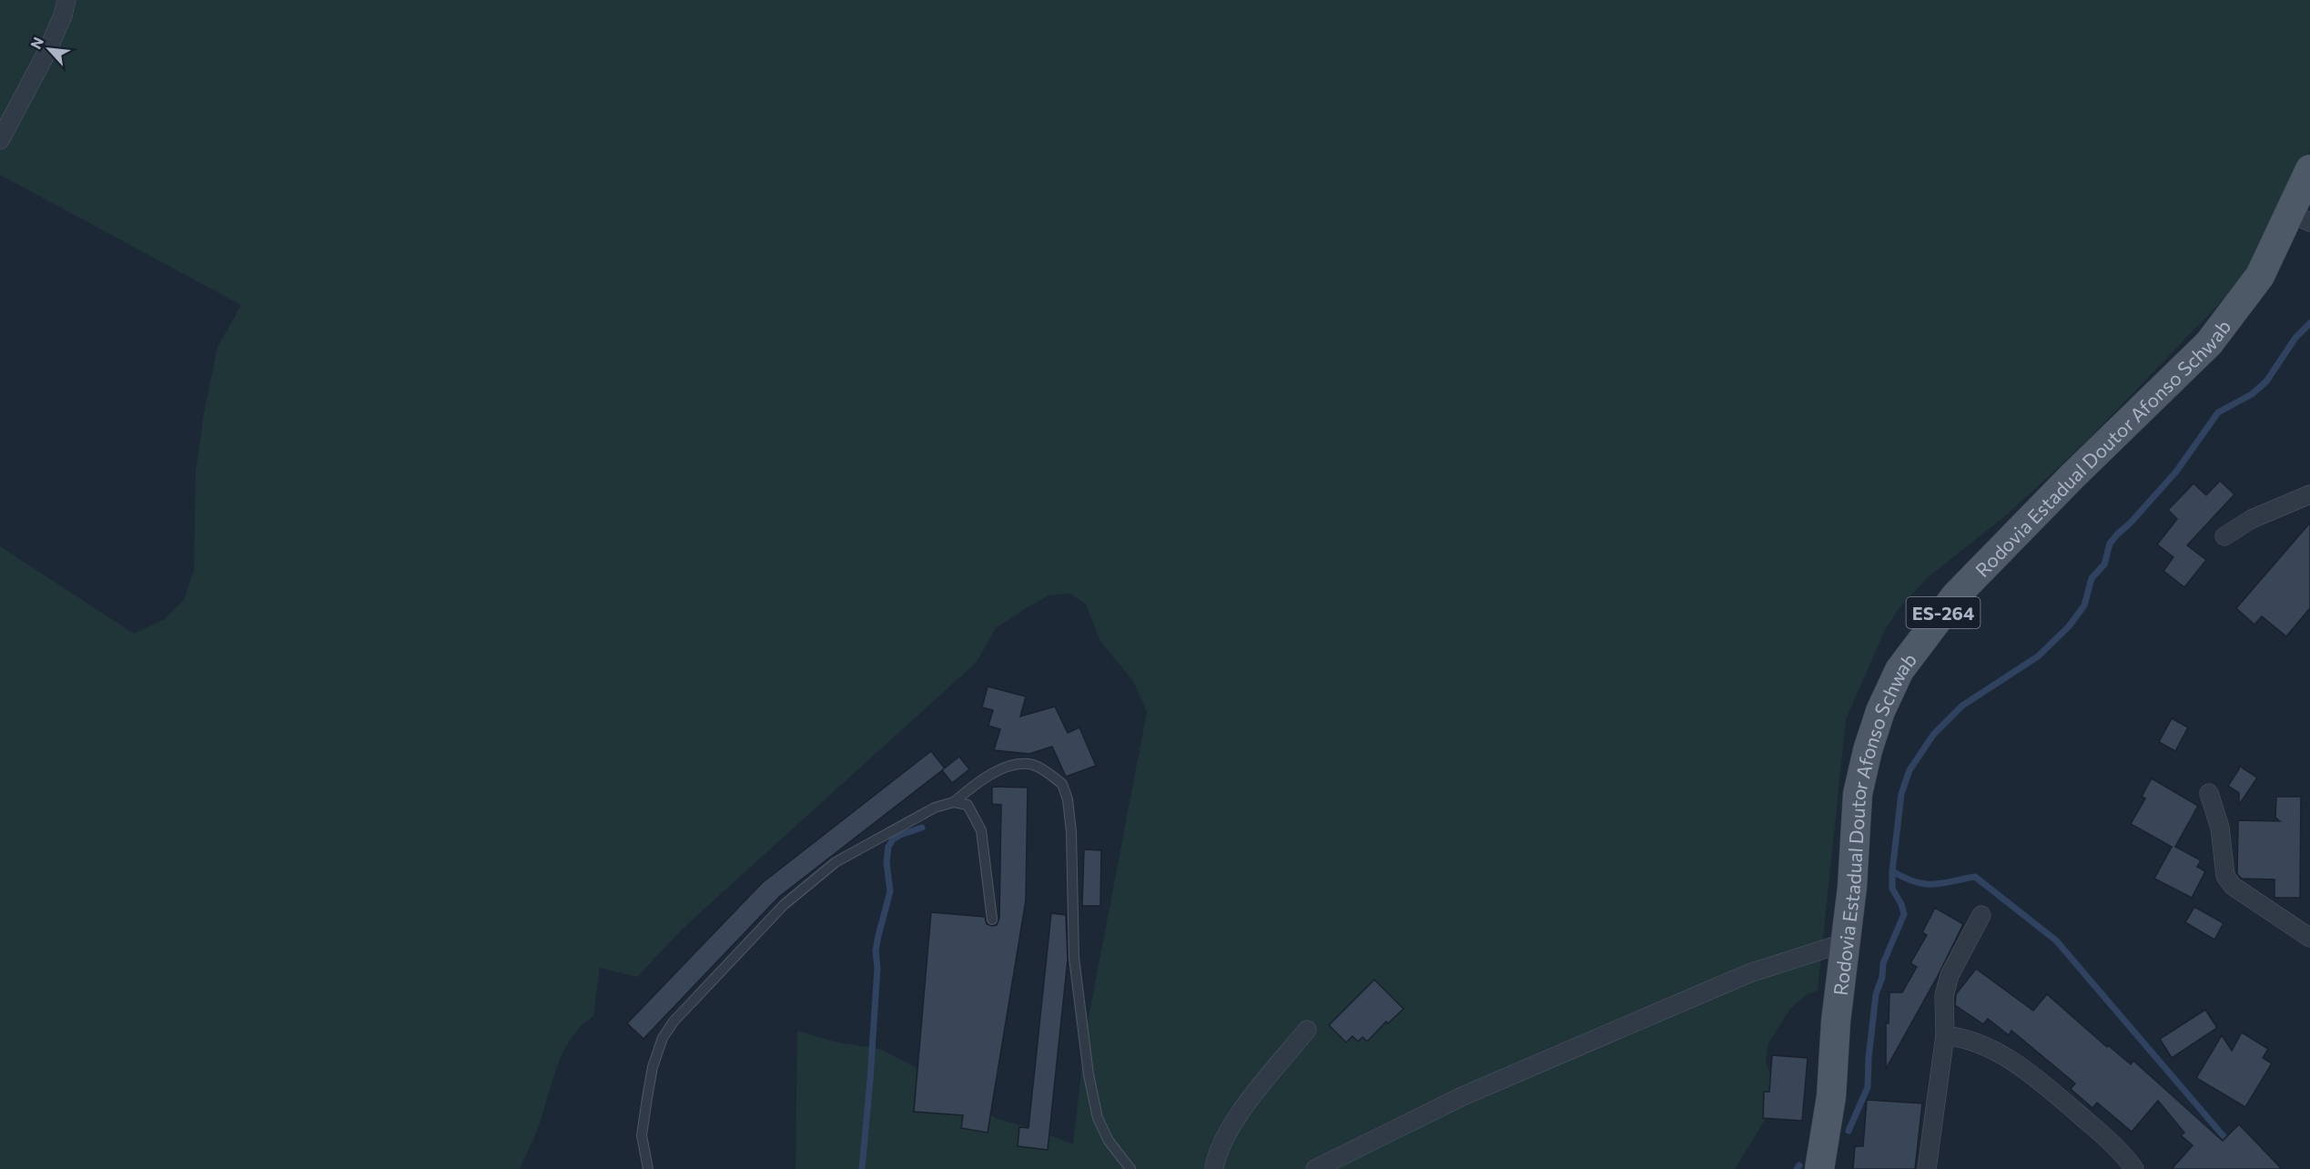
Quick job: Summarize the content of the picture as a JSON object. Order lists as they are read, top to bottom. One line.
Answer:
{"streets":{"main road":["Rodovia Estadual Doutor Afonso Schwab","ES-264"]},"north":"top left"}
